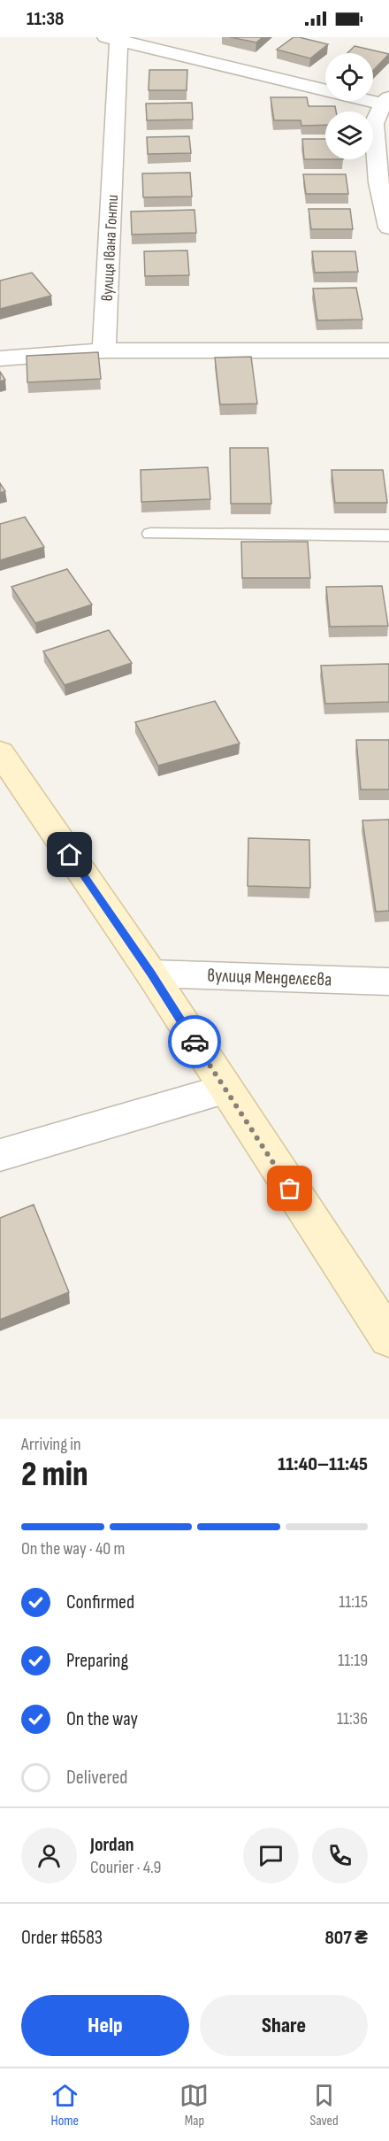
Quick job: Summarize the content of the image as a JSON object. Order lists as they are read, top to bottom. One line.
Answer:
{"streets":{"street":["вулиця Івана Гонти","вулиця Менделєєва"]},"page":{"status":"11:38","heading":["2 min","Arriving in","11:40–11:45"],"panel":["Jordan","Courier · 4.9","Order #6583","807 ₴"],"bar":"On the way · 40 m","list":[["Confirmed","11:15"],["Preparing","11:19"],["On the way","11:36"],"Delivered"],"buttons":["Help","Share"],"tabs":["Home","Map","Saved"]}}
